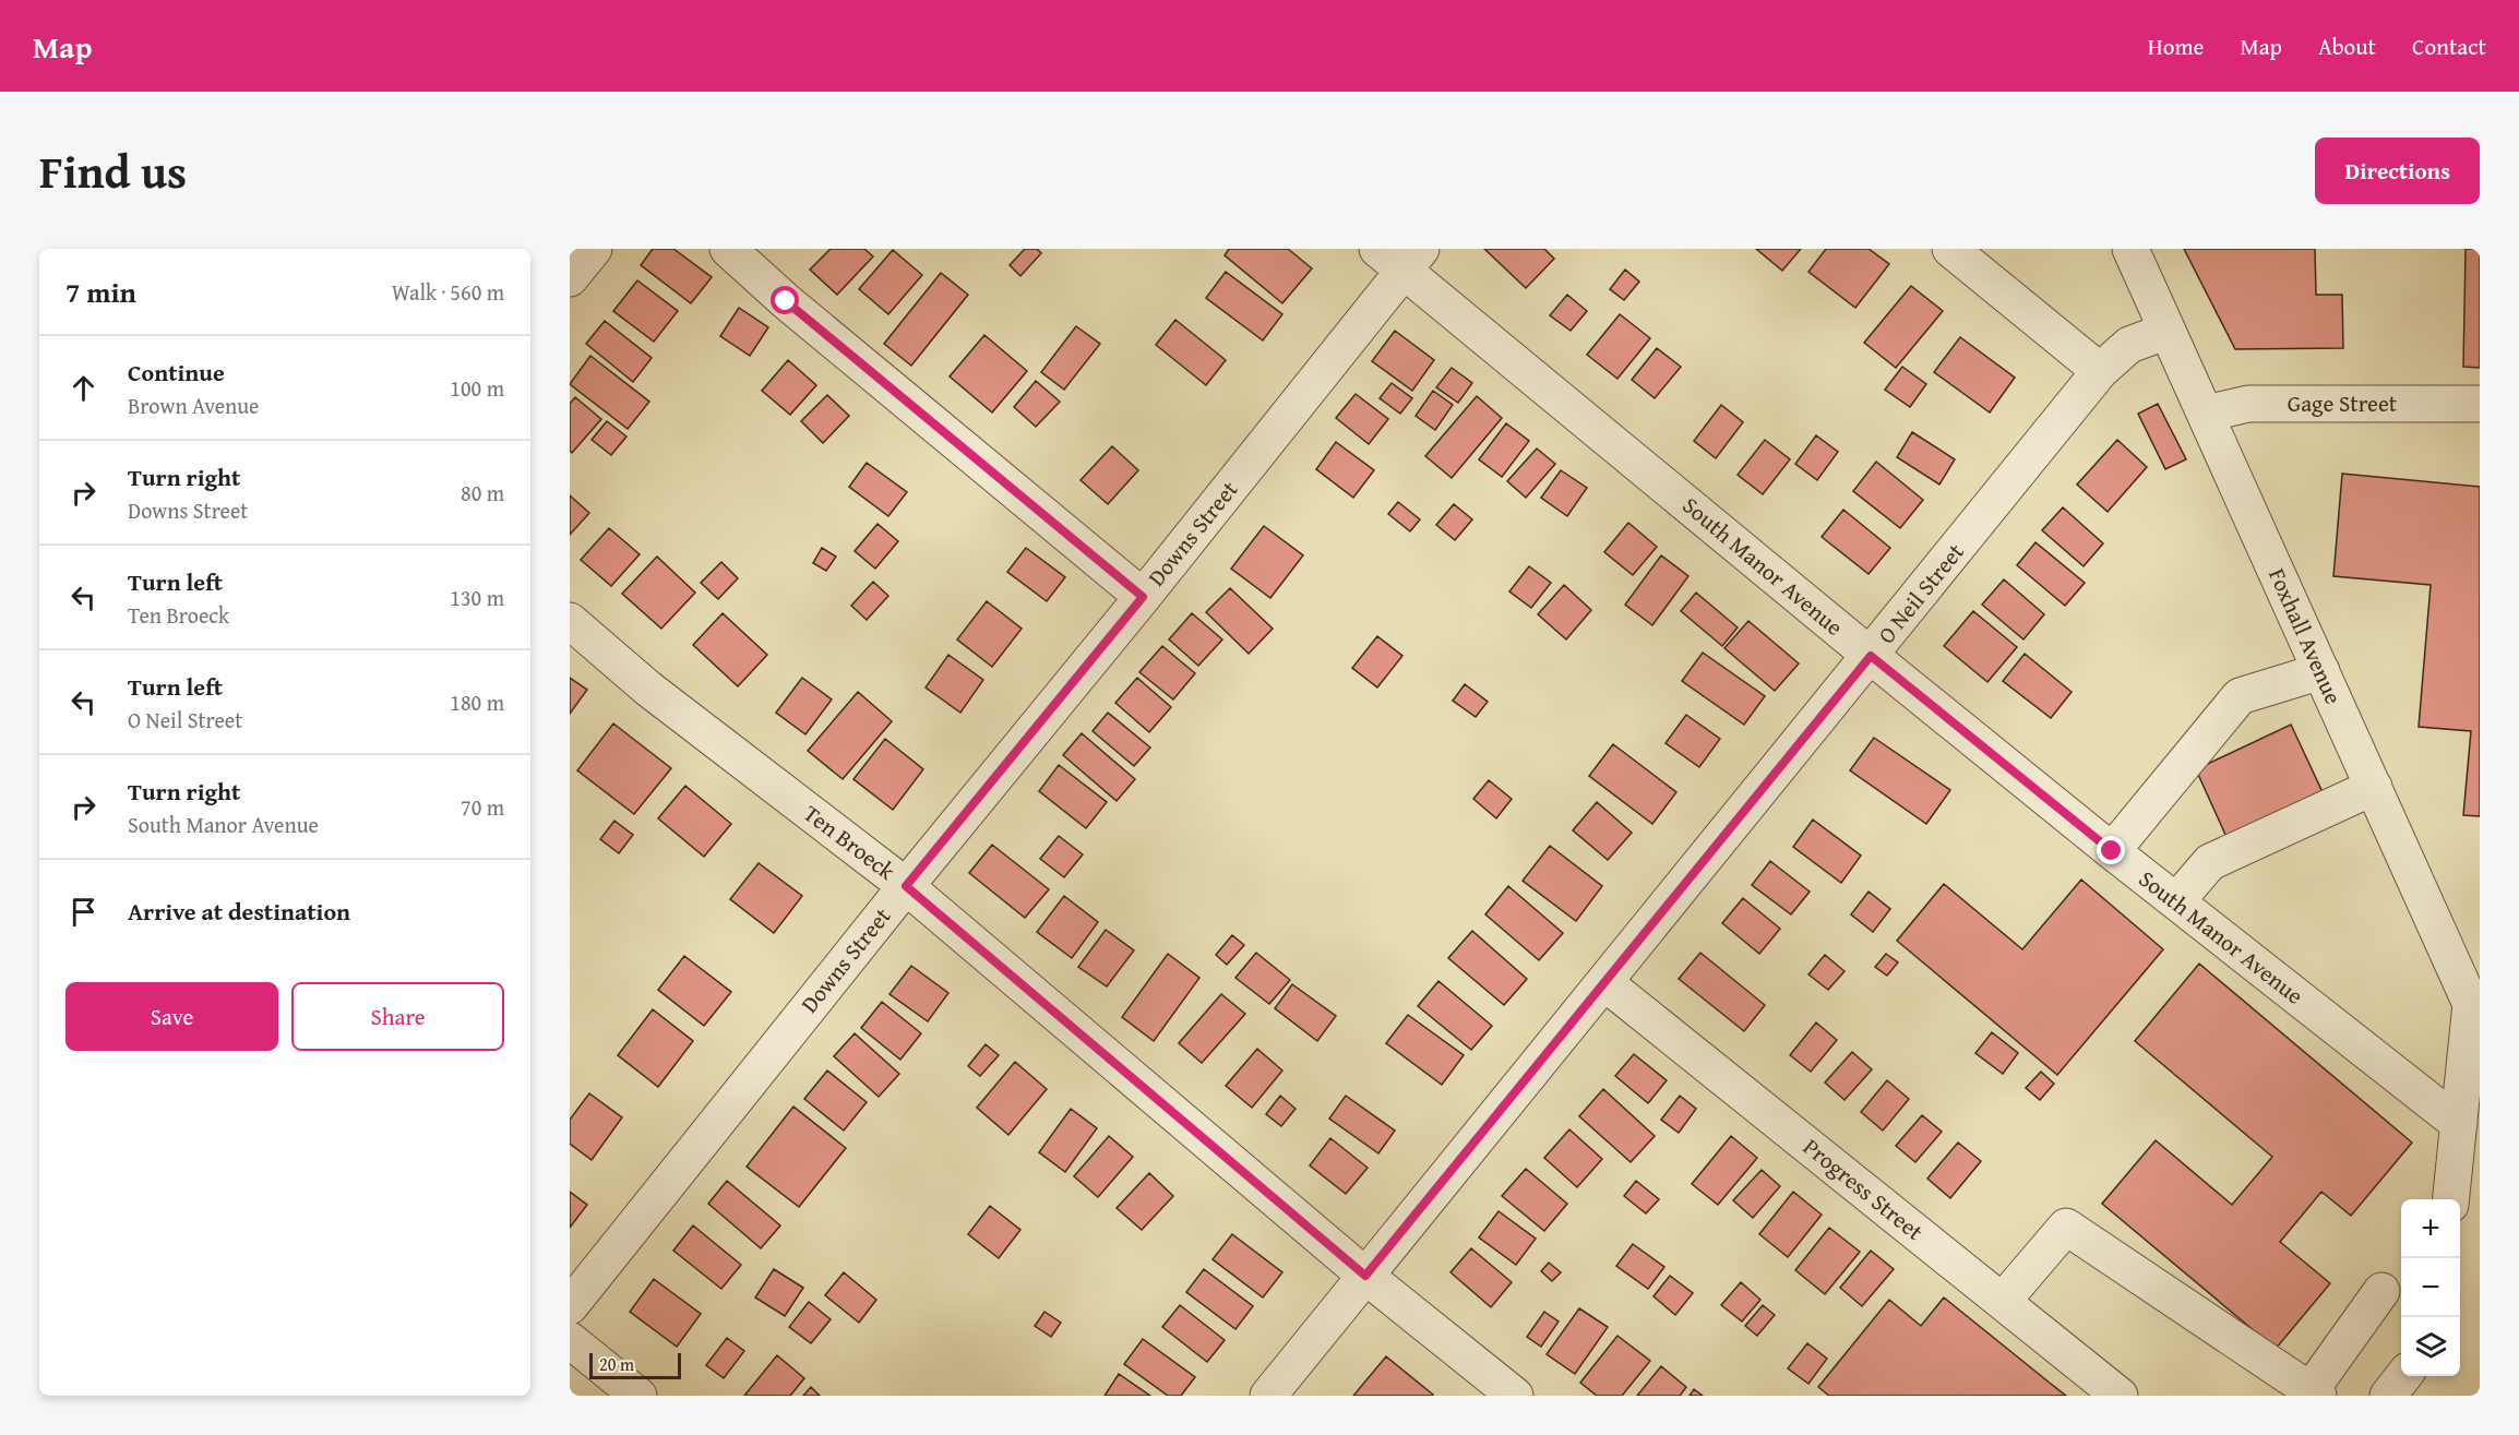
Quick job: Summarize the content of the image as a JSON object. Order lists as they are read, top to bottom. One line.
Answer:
{"streets":{"street":["Gage Street","Downs Street","South Manor Avenue","O Neil Street","Foxhall Avenue","Ten Broeck","Progress Street"]},"crossings":[["Gage Street","Foxhall Avenue"],["Downs Street","South Manor Avenue"],["Downs Street","Ten Broeck"],["South Manor Avenue","O Neil Street"],["O Neil Street","Foxhall Avenue"],["O Neil Street","Ten Broeck"],["O Neil Street","Progress Street"]],"scale_bar":"20 m","page":{"header":"Map","nav":["Home","Map","About","Contact"],"title":"Find us","buttons":["Directions",["Save","Share"]],"heading":["7 min","Walk · 560 m"],"list":[["Continue","Brown Avenue","100 m"],["Turn right","Downs Street","80 m"],["Turn left","Ten Broeck","130 m"],["Turn left","O Neil Street","180 m"],["Turn right","South Manor Avenue","70 m"],"Arrive at destination"],"map_buttons":["+","−"],"scale":"20 m"}}
